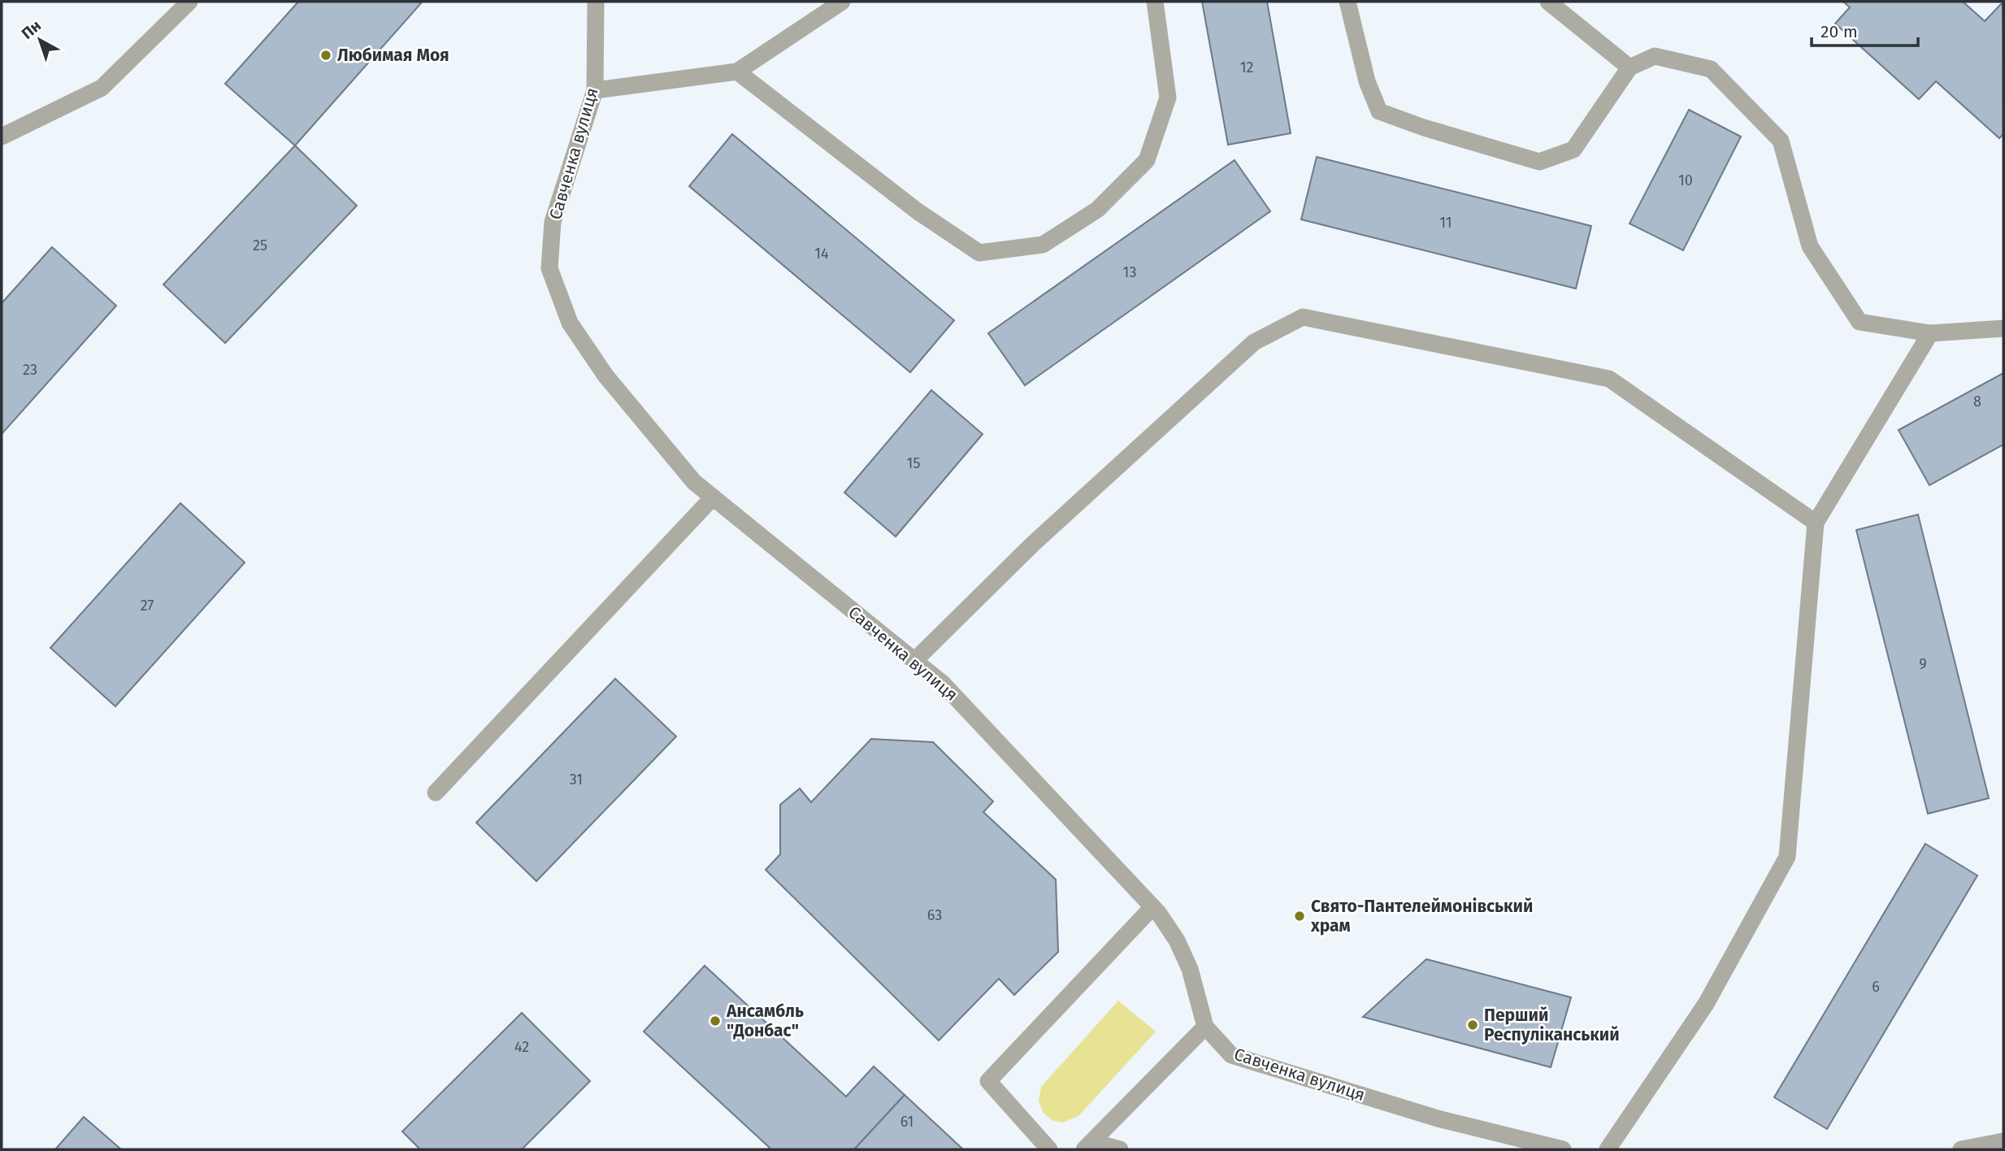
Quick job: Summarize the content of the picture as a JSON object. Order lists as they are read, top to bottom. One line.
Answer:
{"streets":{"street":["Савченка вулиця"]},"places":["Любимая Моя","Свято-Пантелеймонівський храм","Ансамбль \"Донбас\"","Перший Респуліканський"],"house_numbers":["12","10","11","25","14","13","23","8","15","27","9","31","63","6","42","61"],"scale_bar":"20 m","north":"top left"}
